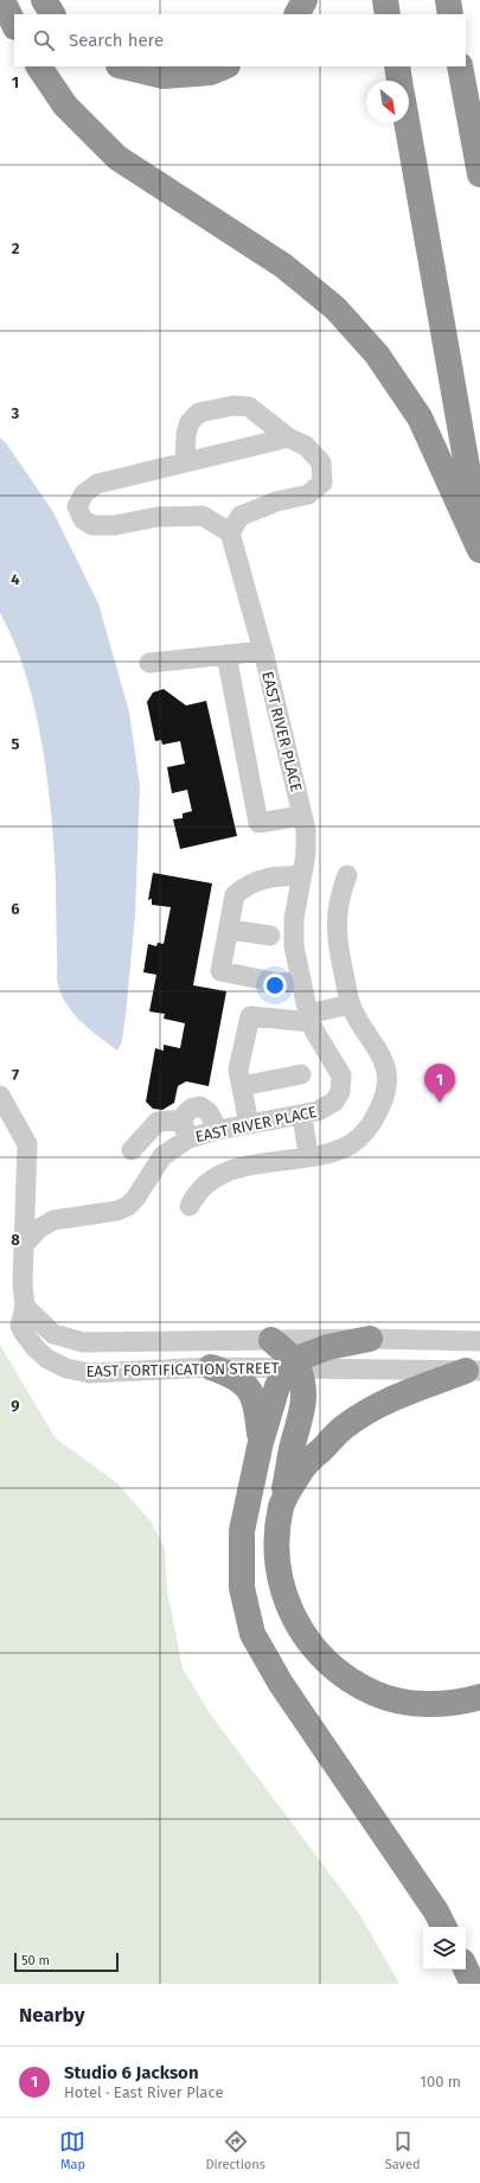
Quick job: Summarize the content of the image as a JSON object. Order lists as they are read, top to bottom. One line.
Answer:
{"streets":{"street":["EAST RIVER PLACE","EAST FORTIFICATION STREET"]},"scale_bar":"50 m","north":"bottom right","page":{"search":"Search here","pins":"1","scale":"50 m","heading":"Nearby","list":[{"mark":"1","name":"Studio 6 Jackson","note":"Hotel · East River Place","value":"100 m"}],"nav":["Map","Directions","Saved"]},"grid":{"rows":["1","2","3","4","5","6","7","8","9"]}}
